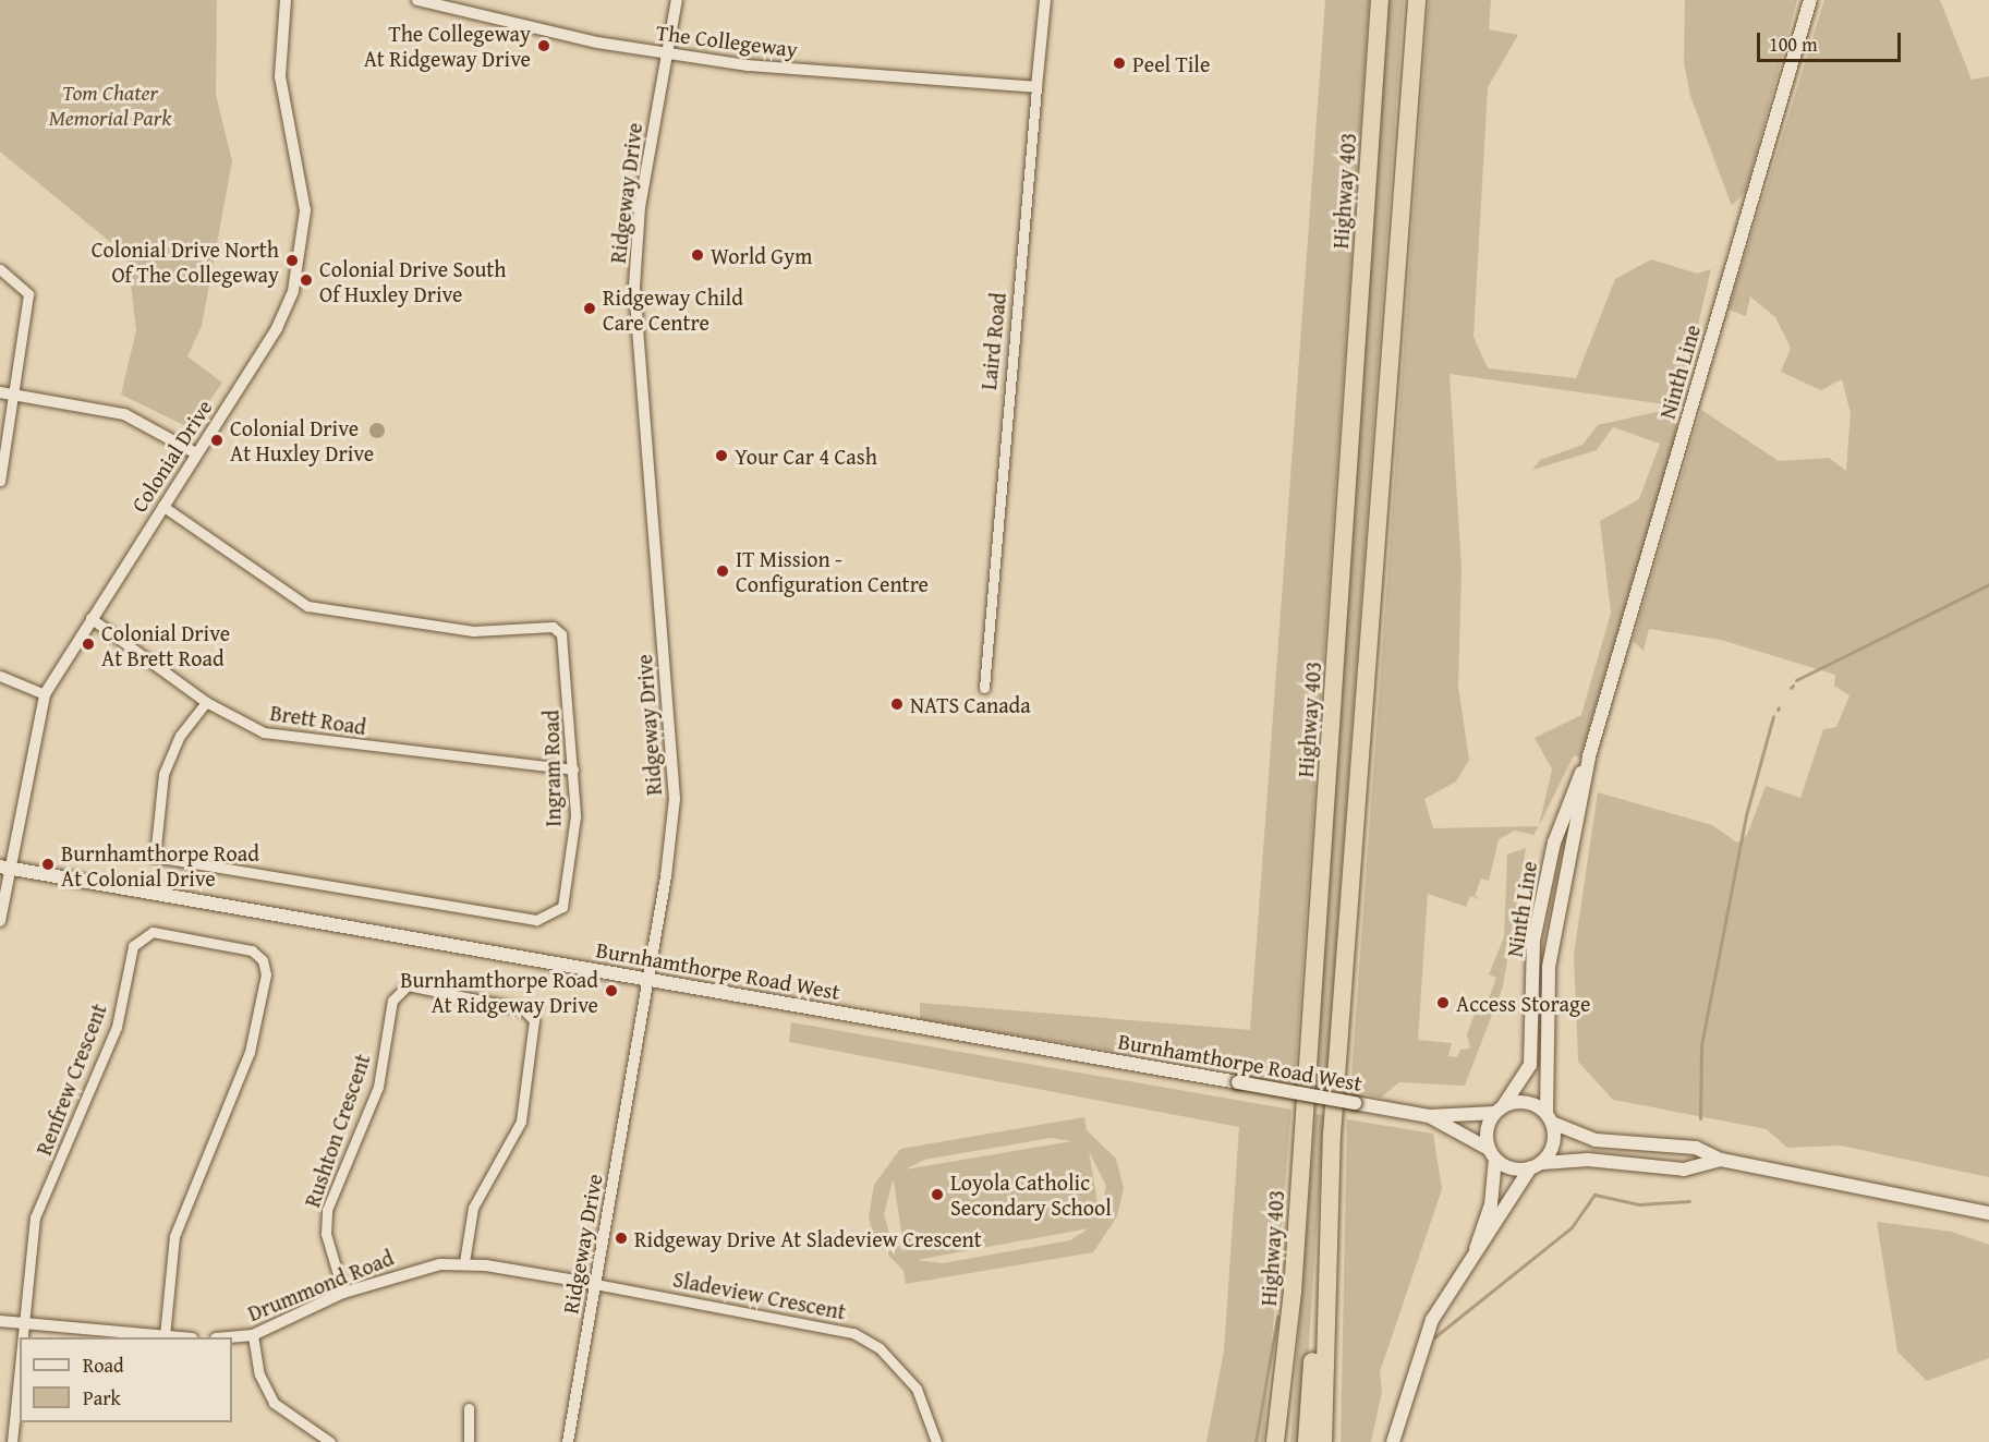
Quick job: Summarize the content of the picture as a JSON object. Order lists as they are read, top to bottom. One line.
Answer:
{"streets":{"highway":["Highway 403"],"main road":["Ninth Line","Burnhamthorpe Road West"],"street":["The Collegeway","Ridgeway Drive","Laird Road","Colonial Drive","Brett Road","Ingram Road","Renfrew Crescent","Rushton Crescent","Drummond Road","Sladeview Crescent"]},"crossings":[["The Collegeway","Ridgeway Drive"],["The Collegeway","Laird Road"],["Ridgeway Drive","Burnhamthorpe Road West"],["Ridgeway Drive","Drummond Road"],["Ridgeway Drive","Sladeview Crescent"],["Ninth Line","Burnhamthorpe Road West"],["Colonial Drive","Brett Road"],["Colonial Drive","Ingram Road"],["Colonial Drive","Burnhamthorpe Road West"],["Brett Road","Ingram Road"],["Rushton Crescent","Drummond Road"],["Drummond Road","Sladeview Crescent"]],"parks":["Tom Chater Memorial Park"],"places":["The Collegeway At Ridgeway Drive","Peel Tile","World Gym","Colonial Drive North Of The Collegeway","Colonial Drive South Of Huxley Drive","Ridgeway Child Care Centre","Colonial Drive At Huxley Drive","Your Car 4 Cash","IT Mission - Configuration Centre","Colonial Drive At Brett Road","NATS Canada","Burnhamthorpe Road At Colonial Drive","Burnhamthorpe Road At Ridgeway Drive","Access Storage","Loyola Catholic Secondary School","Ridgeway Drive At Sladeview Crescent"],"legend":["Road","Park"],"scale_bar":"100 m"}
